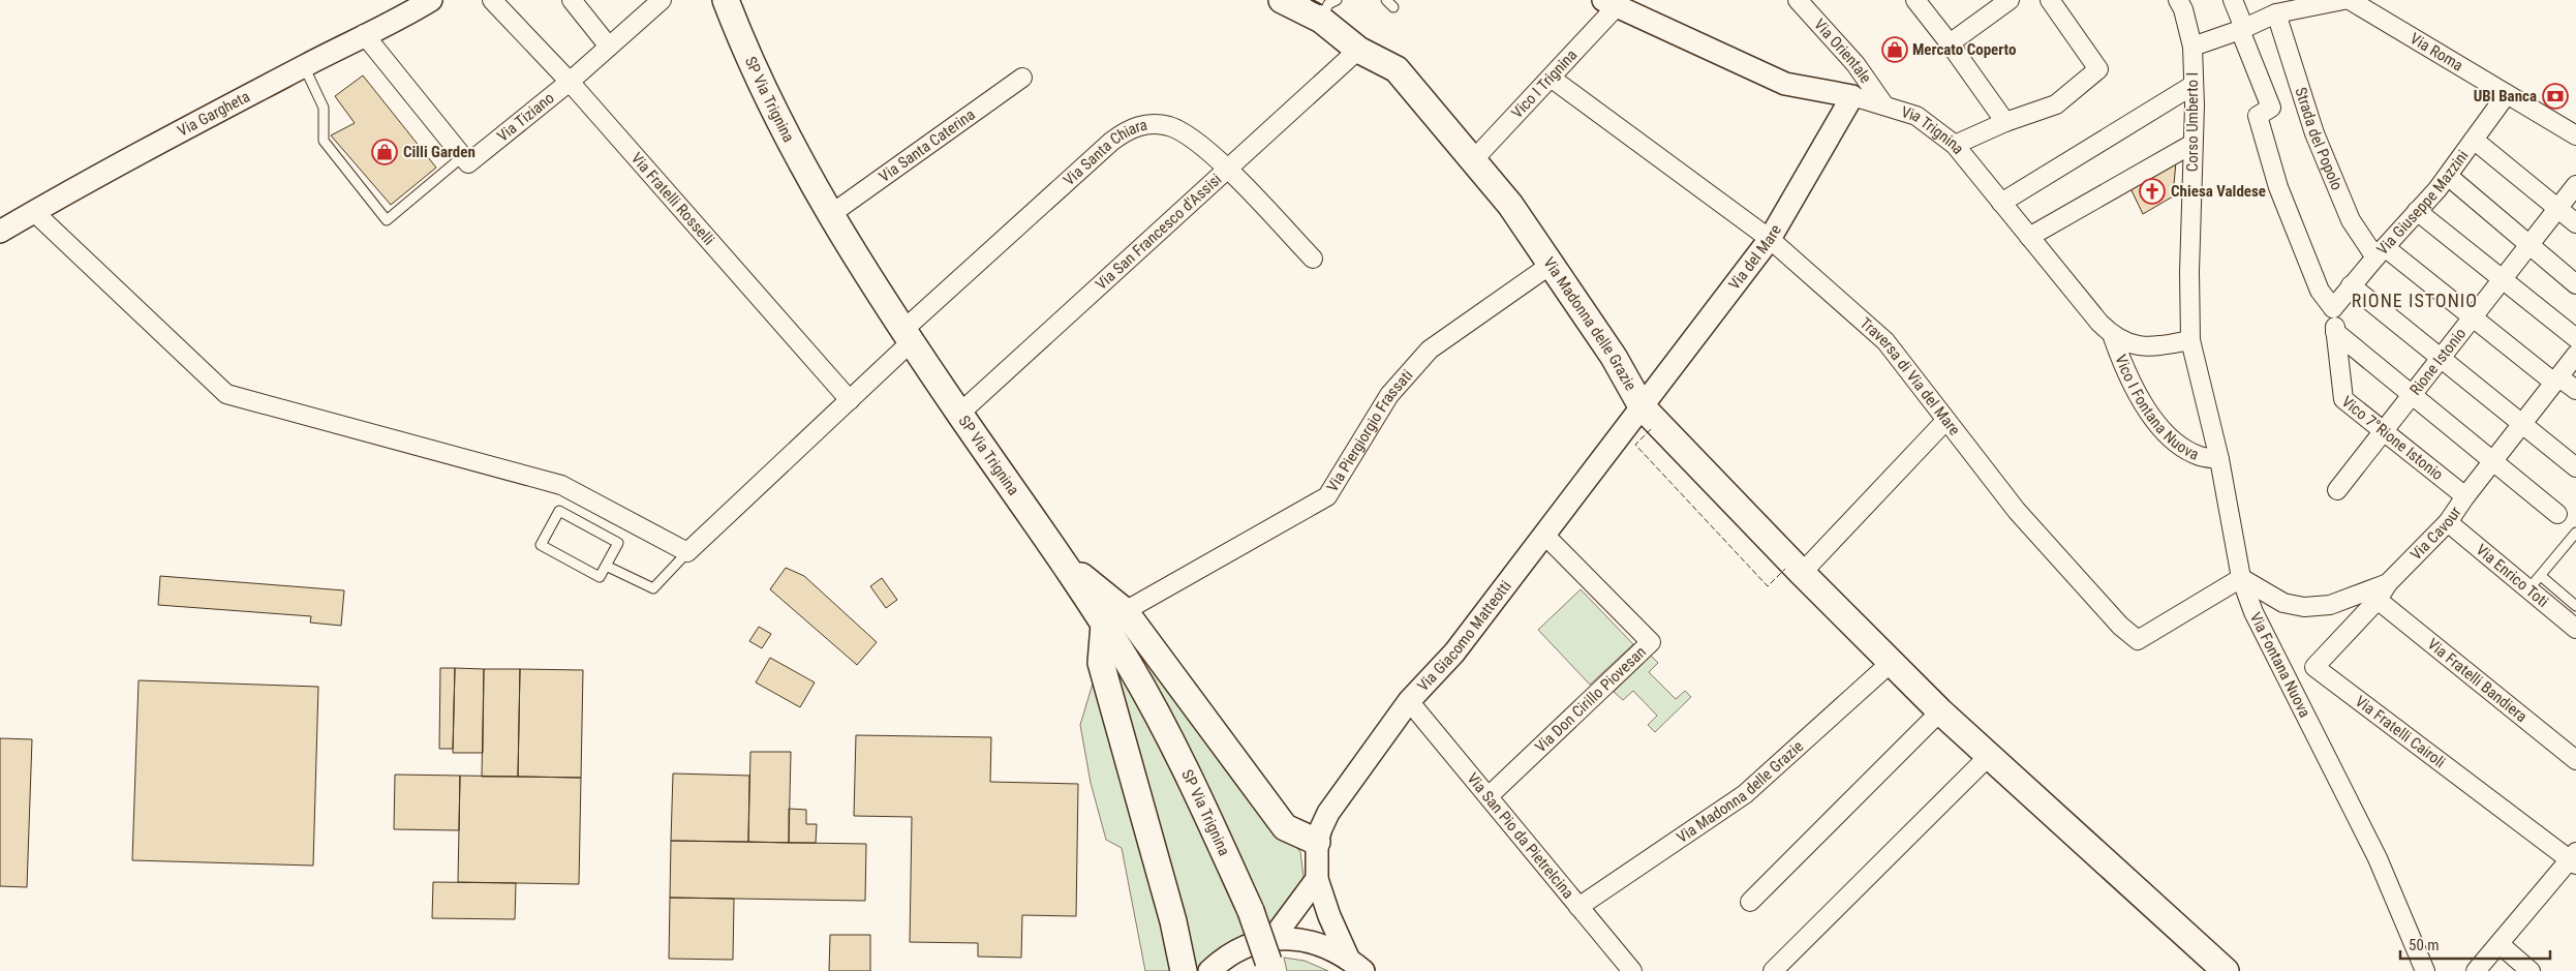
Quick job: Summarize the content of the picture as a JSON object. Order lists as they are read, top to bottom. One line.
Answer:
{"streets":{"main road":["SP Via Trignina","Via Madonna delle Grazie"],"street":["Via Roma","Via Orientale","Vico I Trignina","Via Gargheta","Via Tiziano","Corso Umberto I","Via Trignina","Strada del Popolo","Via Santa Caterina","Via Santa Chiara","Via Fratelli Rosselli","Via Giuseppe Mazzini","Via San Francesco d'Assisi","Via del Mare","Rione Istonio","Traversa di Via del Mare","Vico I Fontana Nuova","Via Piergiorgio Frassati","Vico 7°Rione Istonio","Via Cavour","Via Enrico Toti","Via Giacomo Matteotti","Via Fontana Nuova","Via Fratelli Bandiera","Via Don Cirillo Piovesan","Via Fratelli Cairoli","Via San Pio da Pietrelcina"]},"crossings":[["Via Roma","Via Giuseppe Mazzini"],["Via Orientale","Via Trignina"],["Vico I Trignina","Via Trignina"],["Vico I Trignina","Via Madonna delle Grazie"],["Vico I Trignina","Traversa di Via del Mare"],["SP Via Trignina","Via Santa Caterina"],["SP Via Trignina","Via Santa Chiara"],["SP Via Trignina","Via San Francesco d'Assisi"],["SP Via Trignina","Via Piergiorgio Frassati"],["Via Tiziano","Via Fratelli Rosselli"],["Corso Umberto I","Via Fontana Nuova"],["Via Trignina","Via del Mare"],["Via Trignina","Vico I Fontana Nuova"],["Strada del Popolo","Via Giuseppe Mazzini"],["Strada del Popolo","Rione Istonio"],["Strada del Popolo","Via Cavour"],["Via Santa Chiara","Via Fratelli Rosselli"],["Via Santa Chiara","Via San Francesco d'Assisi"],["Via Giuseppe Mazzini","Vico 7°Rione Istonio"],["Via San Francesco d'Assisi","Via Madonna delle Grazie"],["Via del Mare","Via Madonna delle Grazie"],["Via del Mare","Traversa di Via del Mare"],["Via del Mare","Via Giacomo Matteotti"],["Via Madonna delle Grazie","Via Piergiorgio Frassati"],["Via Madonna delle Grazie","Via Giacomo Matteotti"],["Via Madonna delle Grazie","Via San Pio da Pietrelcina"],["Rione Istonio","Vico 7°Rione Istonio"],["Traversa di Via del Mare","Via Cavour"],["Traversa di Via del Mare","Via Fontana Nuova"],["Vico I Fontana Nuova","Via Fontana Nuova"],["Vico 7°Rione Istonio","Via Cavour"],["Via Cavour","Via Enrico Toti"],["Via Cavour","Via Fontana Nuova"],["Via Cavour","Via Fratelli Cairoli"],["Via Giacomo Matteotti","Via Don Cirillo Piovesan"],["Via Giacomo Matteotti","Via San Pio da Pietrelcina"],["Via Fratelli Bandiera","Via Fratelli Cairoli"],["Via Don Cirillo Piovesan","Via San Pio da Pietrelcina"]],"districts":["RIONE ISTONIO"],"places":{"shop":["Mercato Coperto","Cilli Garden"],"bank":["UBI Banca"],"church":["Chiesa Valdese"]},"scale_bar":"50 m"}
